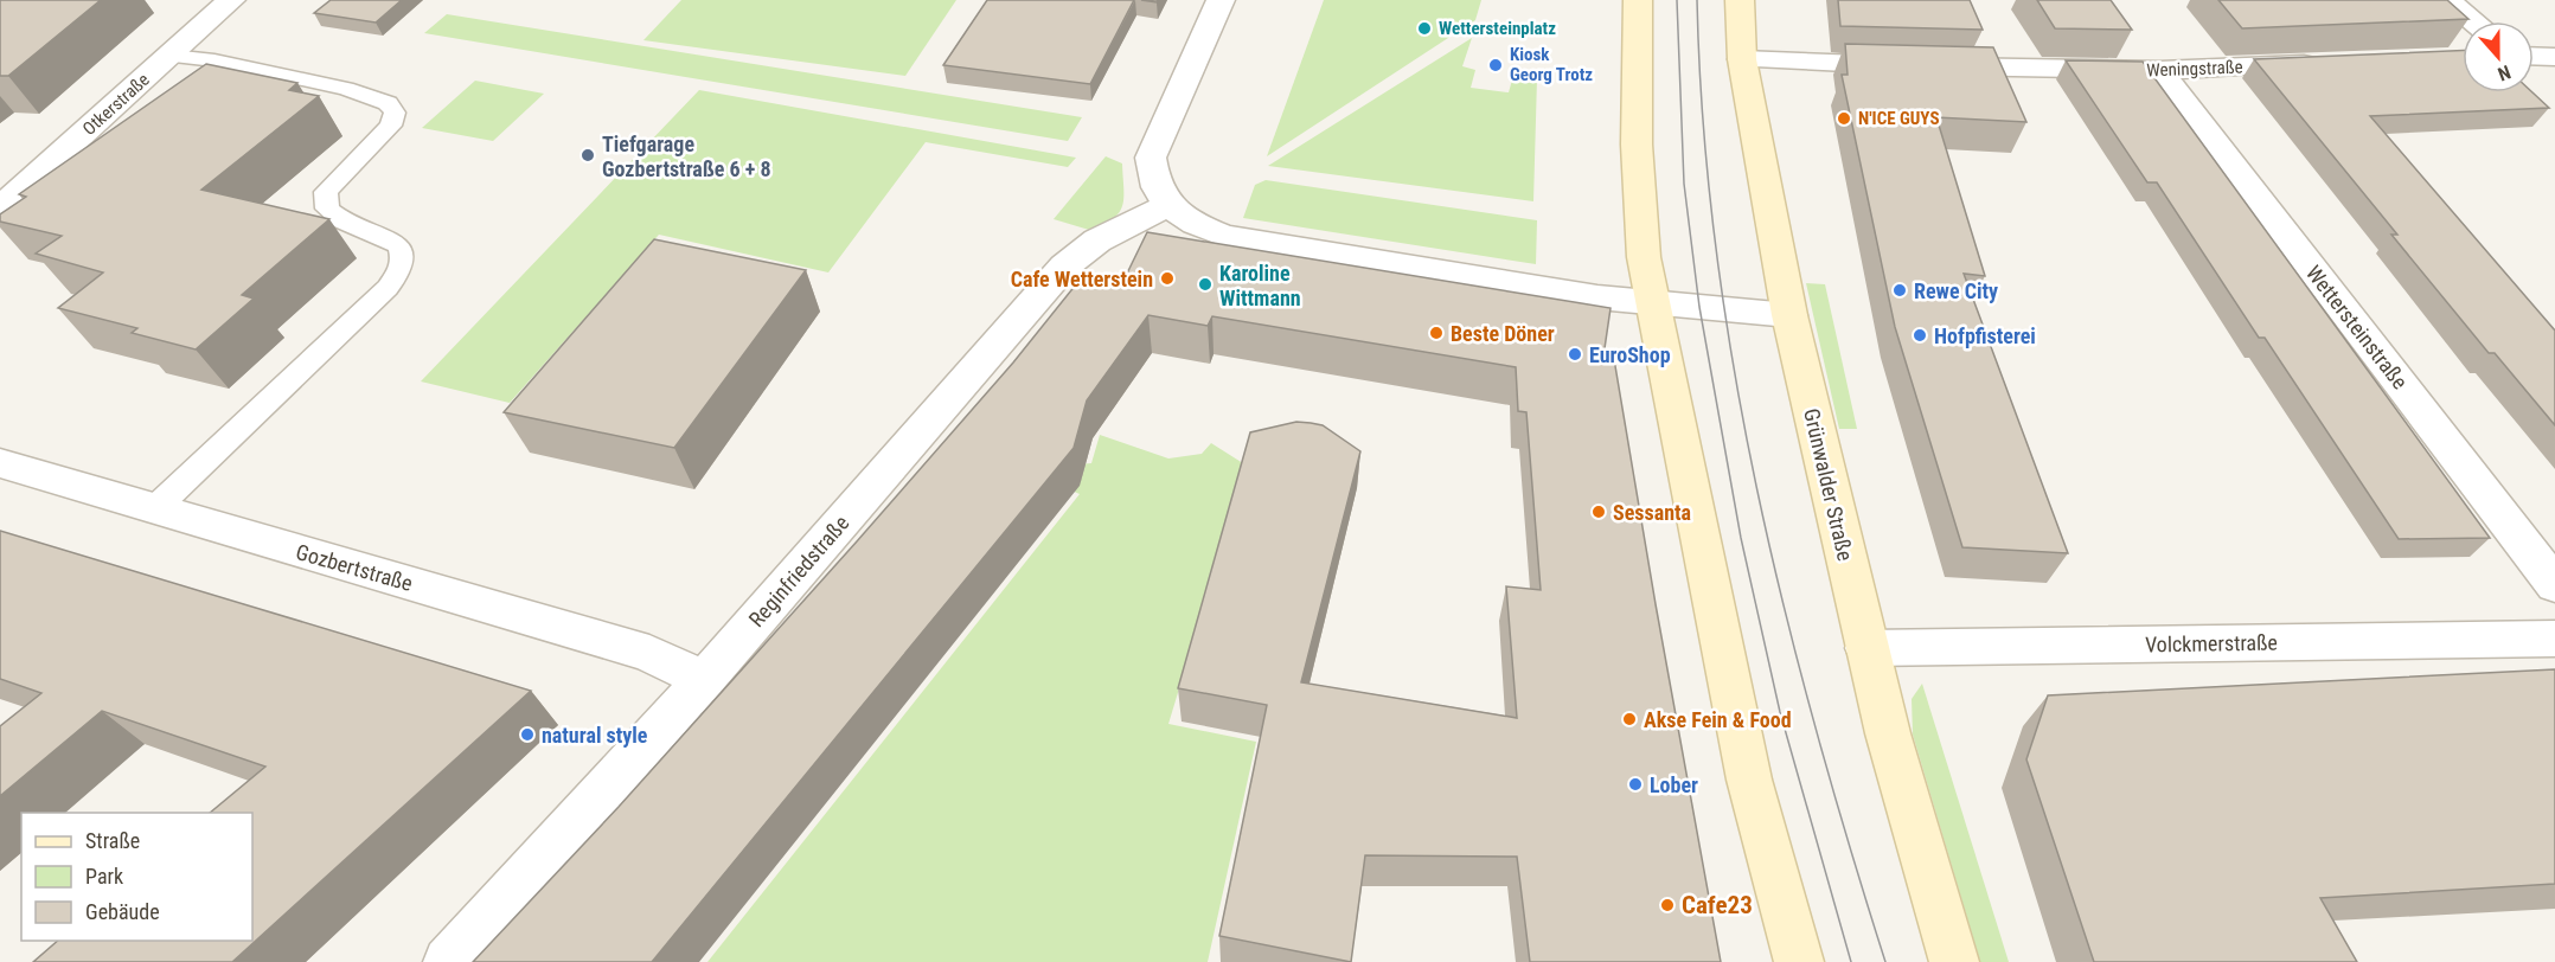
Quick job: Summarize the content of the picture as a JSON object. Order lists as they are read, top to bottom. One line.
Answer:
{"streets":{"main road":["Grünwalder Straße"],"street":["Weningstraße","Otkerstraße","Wettersteinstraße","Gozbertstraße","Reginfriedstraße","Volckmerstraße"]},"crossings":[["Weningstraße","Wettersteinstraße"],["Weningstraße","Grünwalder Straße"],["Grünwalder Straße","Volckmerstraße"],["Gozbertstraße","Reginfriedstraße"]],"places":["Wettersteinplatz","Kiosk Georg Trotz","N'ICE GUYS","Tiefgarage Gozbertstraße 6 + 8","Cafe Wetterstein","Karoline Wittmann","Rewe City","Beste Döner","Hofpfisterei","EuroShop","Sessanta","Akse Fein & Food","natural style","Lober","Cafe23"],"legend":["Straße","Park","Gebäude"],"north":"bottom"}
